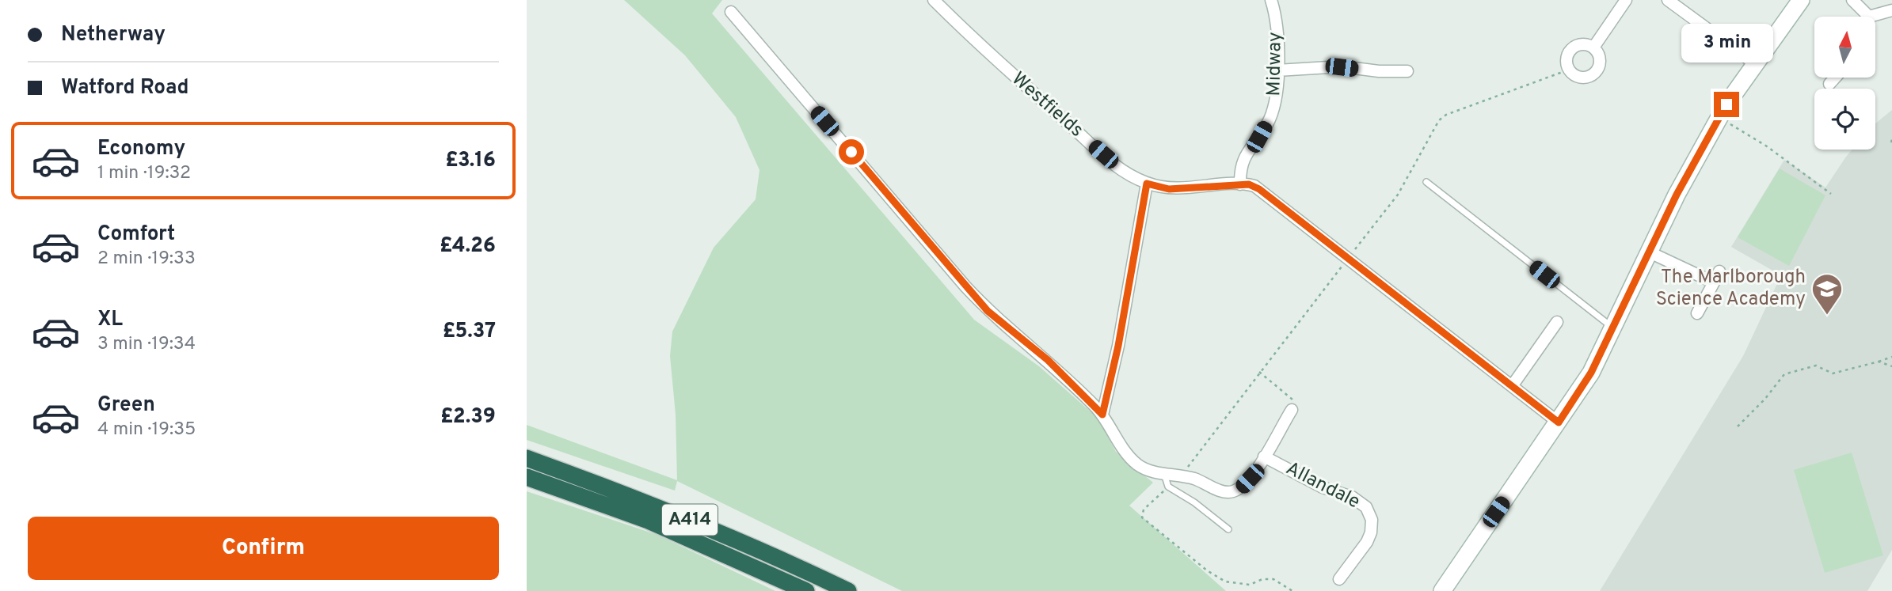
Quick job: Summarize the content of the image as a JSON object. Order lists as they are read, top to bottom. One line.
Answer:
{"streets":{"highway":["A414"],"street":["Midway","Westfields","Allandale"]},"crossings":[["Midway","Westfields"]],"places":{"school or university":["The Marlborough Science Academy"]},"north":"top","page":{"banner":["Netherway","Watford Road"],"bubble":"3 min","list":[{"name":"Economy","note":"1 min · 19:32","value":"£3.16"},{"name":"Comfort","note":"2 min · 19:33","value":"£4.26"},{"name":"XL","note":"3 min · 19:34","value":"£5.37"},{"name":"Green","note":"4 min · 19:35","value":"£2.39"}],"buttons":"Confirm"}}
